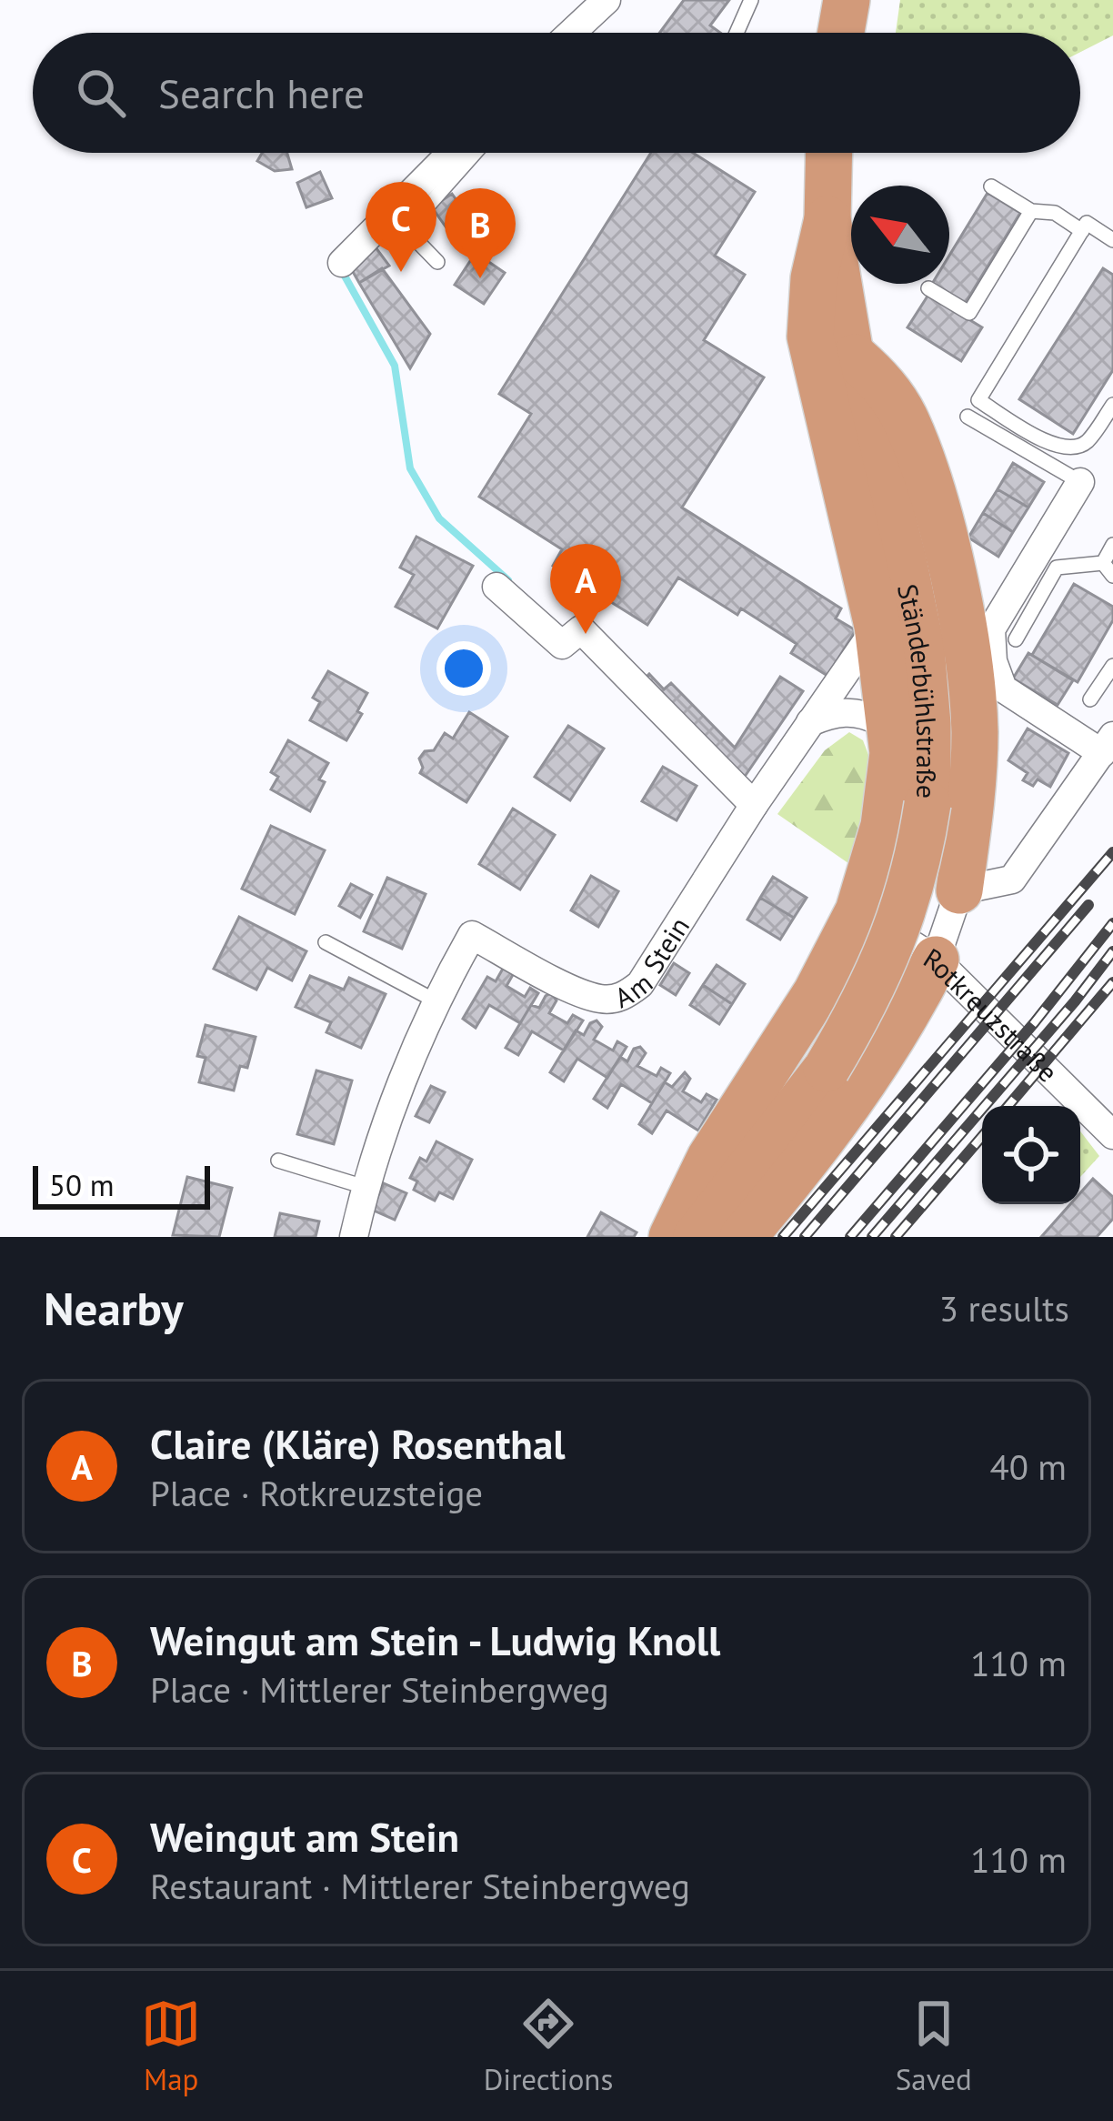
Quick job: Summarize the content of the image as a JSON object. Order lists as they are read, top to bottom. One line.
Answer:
{"streets":{"highway":["Ständerbühlstraße"],"street":["Am Stein","Rotkreuzstraße"]},"scale_bar":"50 m","north":"top left","page":{"search":"Search here","pins":["C","B","A"],"scale":"50 m","heading":["Nearby","3 results"],"list":[{"mark":"A","name":"Claire (Kläre) Rosenthal","note":"Place · Rotkreuzsteige","value":"40 m"},{"mark":"B","name":"Weingut am Stein - Ludwig Knoll","note":"Place · Mittlerer Steinbergweg","value":"110 m"},{"mark":"C","name":"Weingut am Stein","note":"Restaurant · Mittlerer Steinbergweg","value":"110 m"}],"nav":["Map","Directions","Saved"]}}
